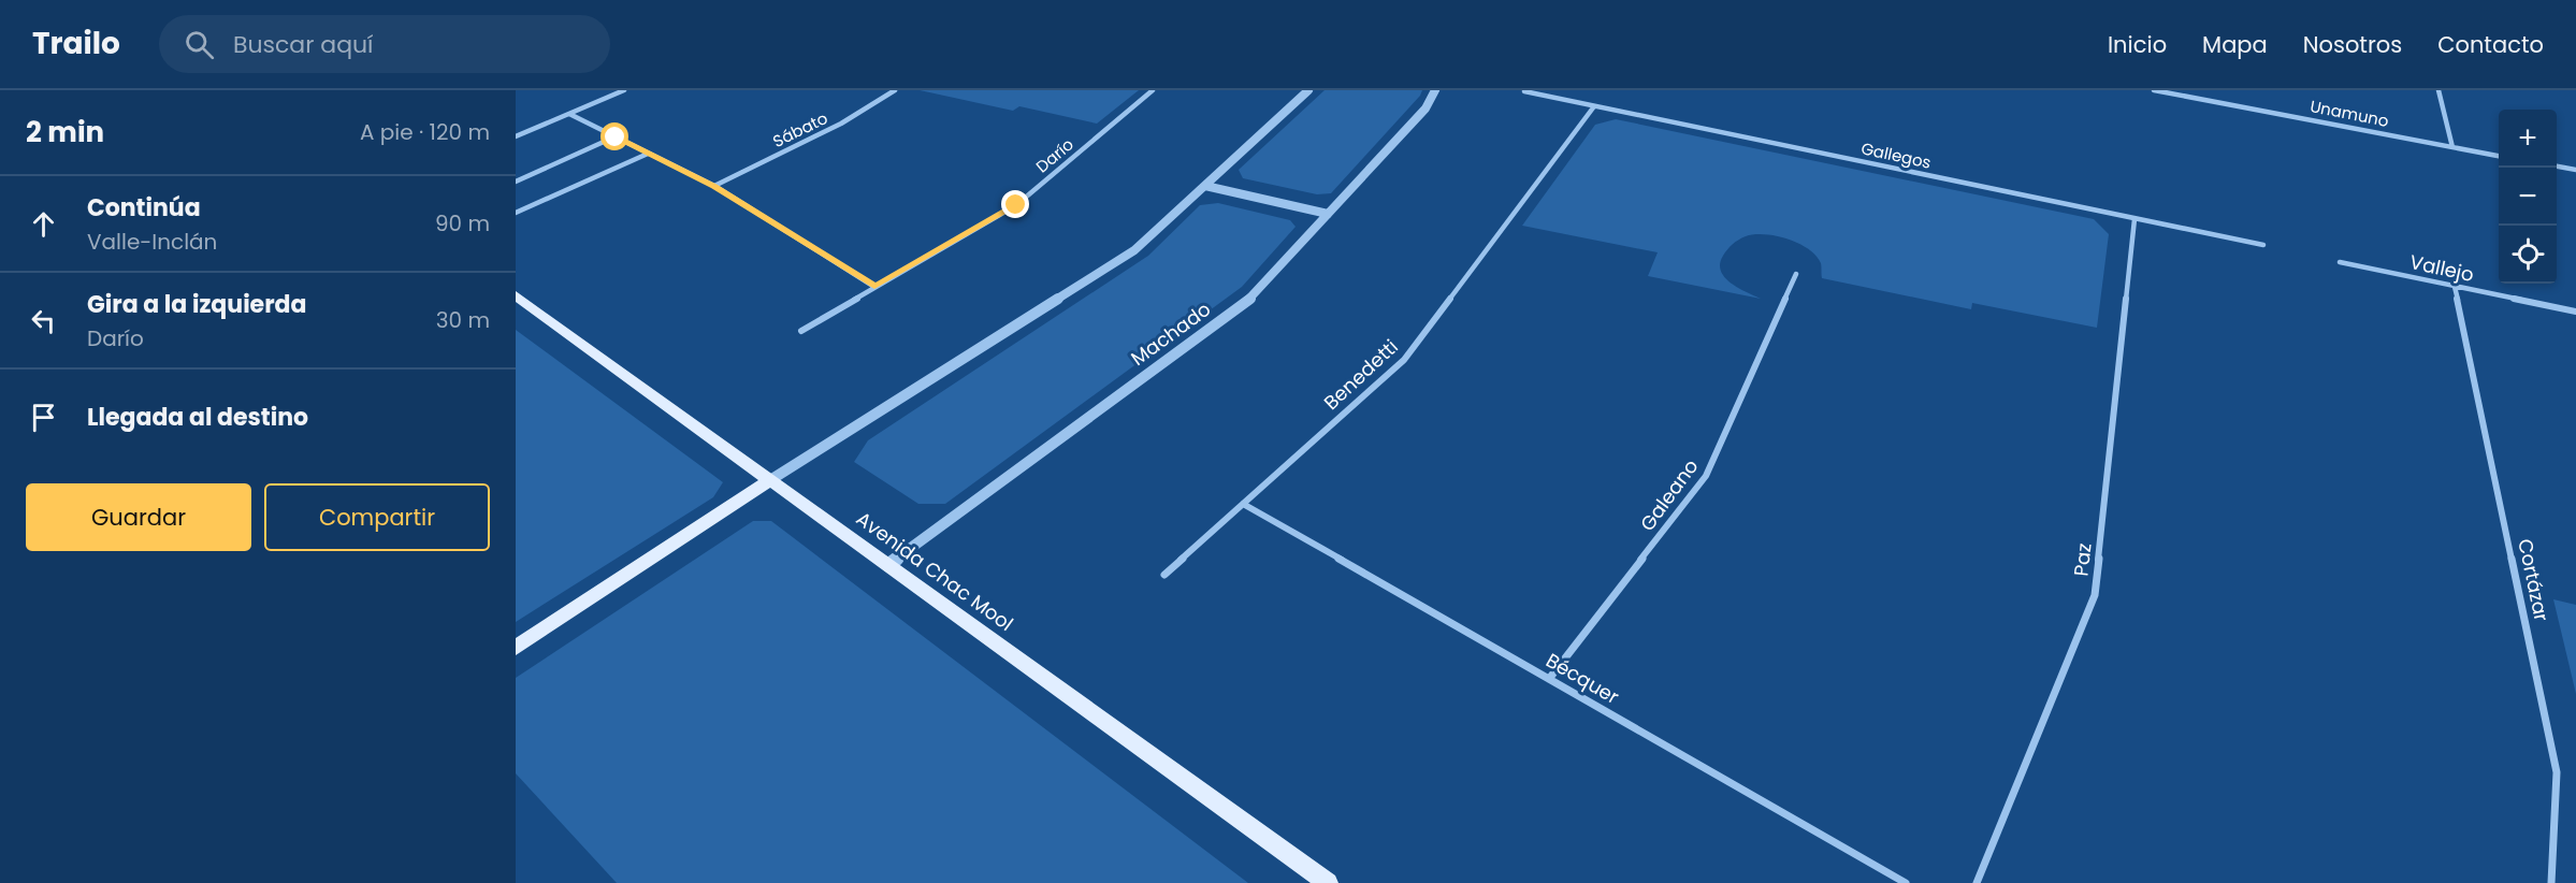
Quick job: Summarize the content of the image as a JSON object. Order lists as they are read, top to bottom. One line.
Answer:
{"streets":{"main road":["Avenida Chac Mool"],"street":["Unamuno","Sábato","Darío","Gallegos","Vallejo","Machado","Benedetti","Galeano","Paz","Cortázar","Bécquer"]},"crossings":[["Gallegos","Benedetti"],["Gallegos","Paz"],["Vallejo","Cortázar"],["Machado","Avenida Chac Mool"],["Benedetti","Bécquer"],["Galeano","Bécquer"]],"page":{"header":"Trailo","search":"Buscar aquí","nav":["Inicio","Mapa","Nosotros","Contacto"],"heading":["2 min","A pie · 120 m"],"map_buttons":["+","−"],"list":[["Continúa","Valle-Inclán","90 m"],["Gira a la izquierda","Darío","30 m"],"Llegada al destino"],"buttons":["Guardar","Compartir"]}}
